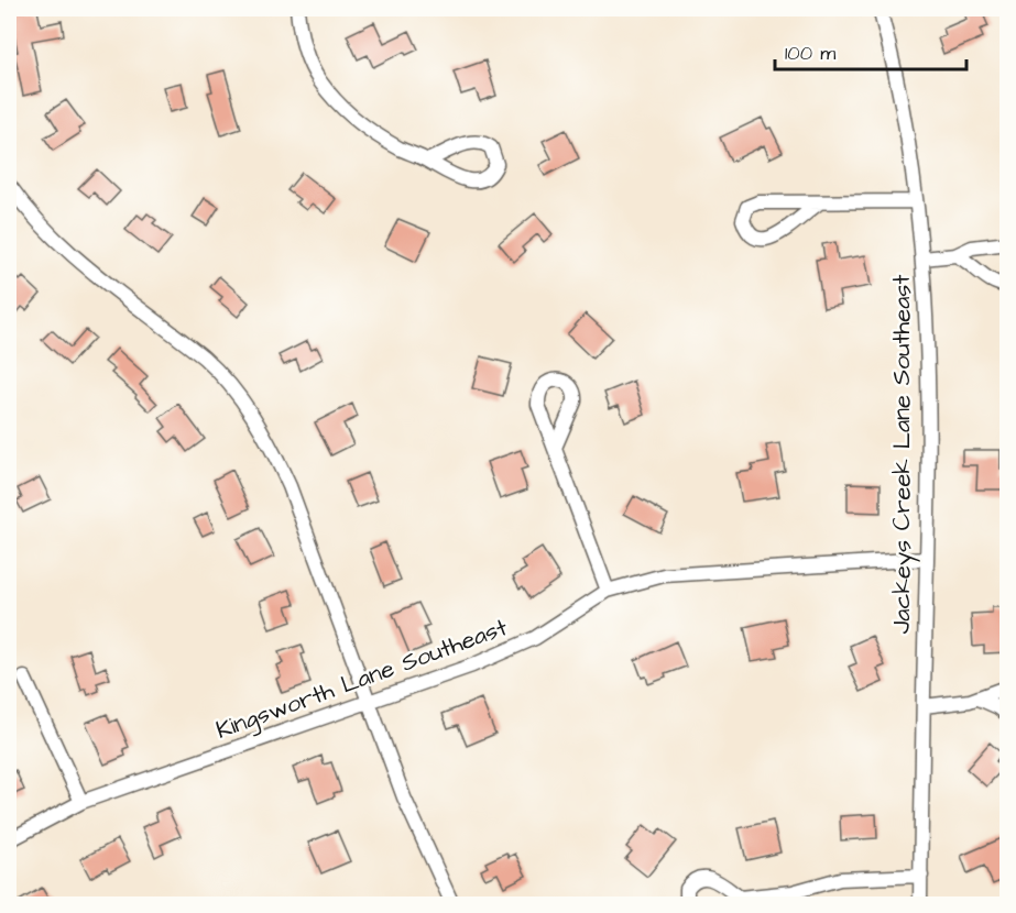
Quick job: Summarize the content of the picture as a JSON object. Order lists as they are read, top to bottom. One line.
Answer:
{"streets":{"street":["Jackeys Creek Lane Southeast","Kingsworth Lane Southeast"]},"crossings":[["Jackeys Creek Lane Southeast","Kingsworth Lane Southeast"]],"scale_bar":"100 m"}
